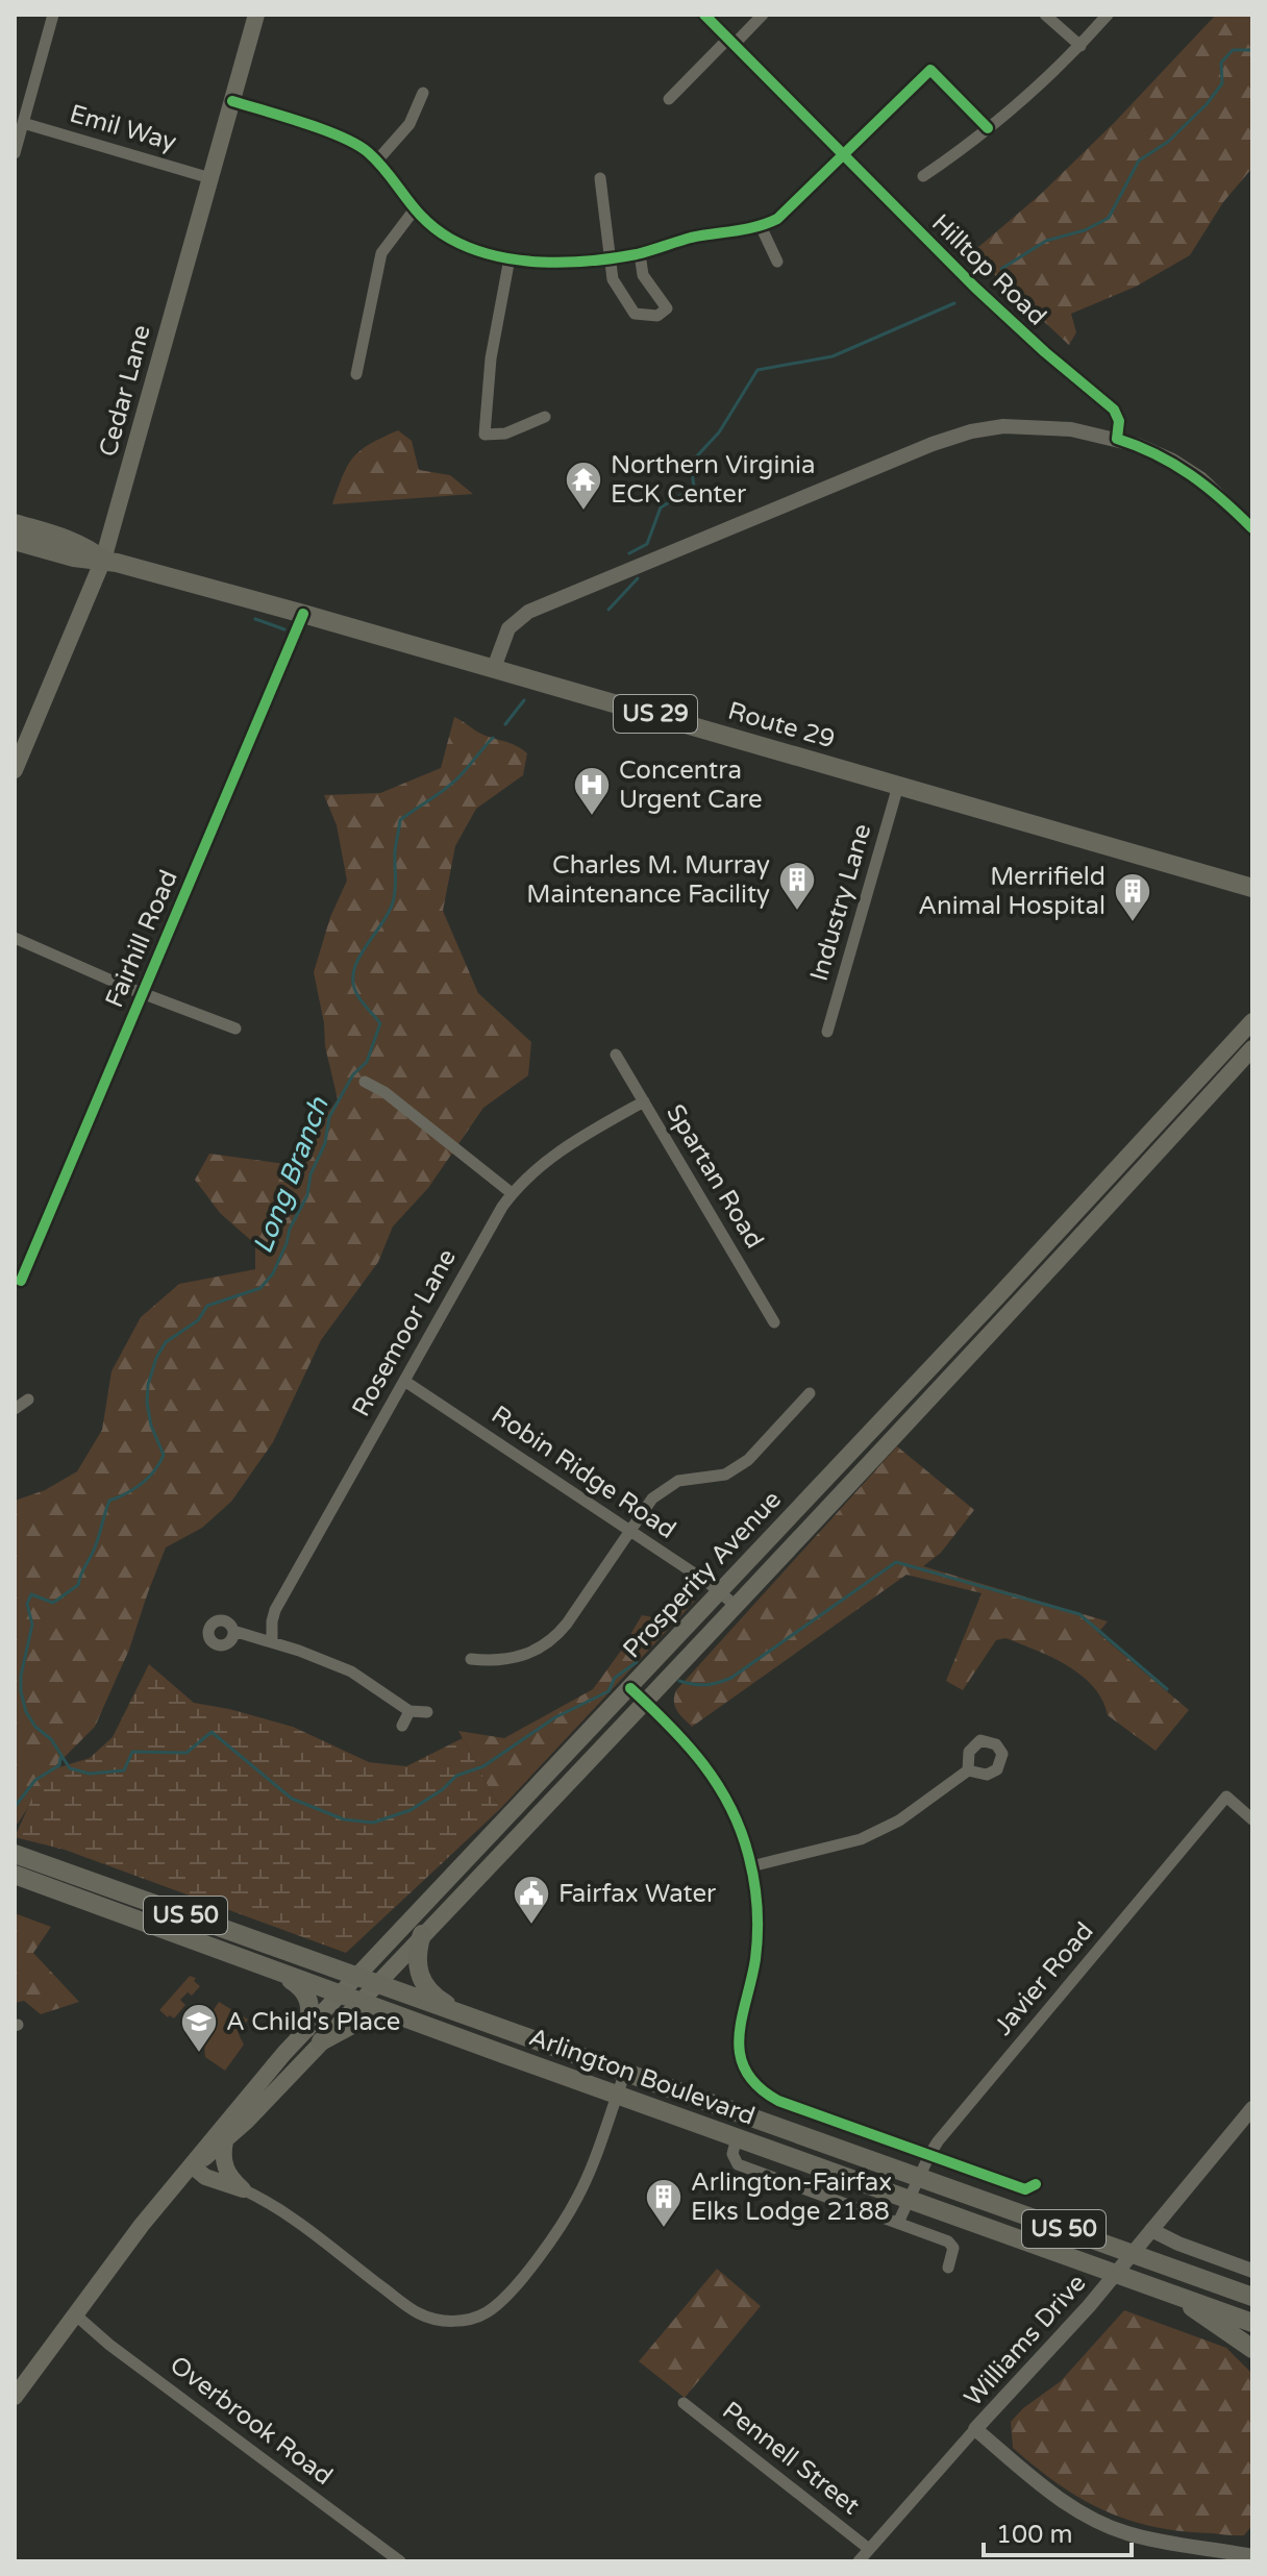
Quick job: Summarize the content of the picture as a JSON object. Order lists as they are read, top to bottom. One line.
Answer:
{"streets":{"main road":["Cedar Lane","US 29","Route 29","Prosperity Avenue","US 50","Arlington Boulevard"],"street":["Emil Way","Hilltop Road","Industry Lane","Fairhill Road","Spartan Road","Rosemoor Lane","Robin Ridge Road","Javier Road","Williams Drive","Overbrook Road","Pennell Street"]},"crossings":[["Emil Way","Cedar Lane"],["Cedar Lane","Route 29"],["Route 29","Industry Lane"],["Route 29","Fairhill Road"],["Spartan Road","Rosemoor Lane"],["Rosemoor Lane","Robin Ridge Road"],["Robin Ridge Road","Prosperity Avenue"],["Prosperity Avenue","Arlington Boulevard"],["Prosperity Avenue","Overbrook Road"],["Javier Road","Arlington Boulevard"],["Arlington Boulevard","Williams Drive"],["Williams Drive","Pennell Street"]],"water":["Long Branch"],"places":{"temple":["Northern Virginia ECK Center"],"hospital":["Concentra Urgent Care"],"building":["Charles M. Murray Maintenance Facility","Merrifield Animal Hospital","Arlington-Fairfax Elks Lodge 2188"],"public building":["Fairfax Water"],"school or university":["A Child's Place"]},"scale_bar":"100 m"}
